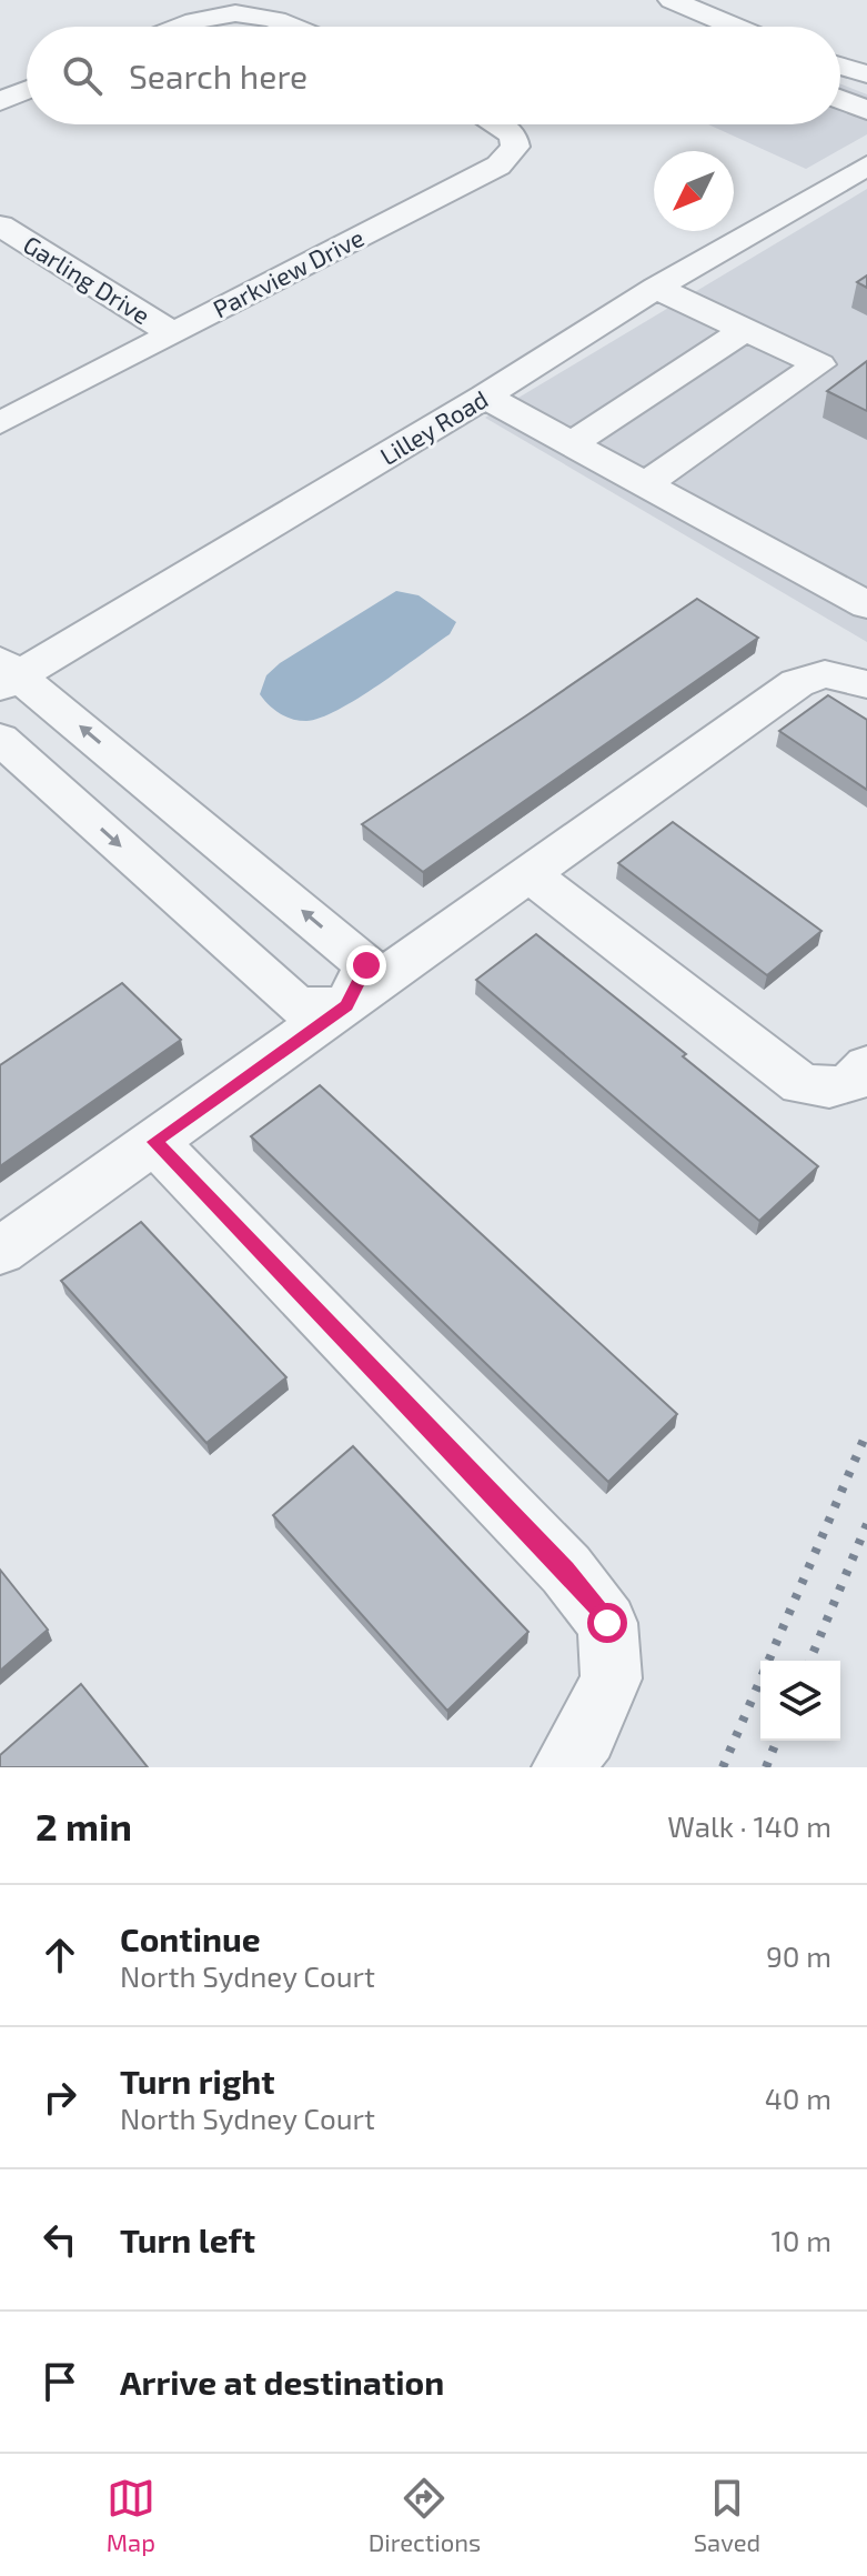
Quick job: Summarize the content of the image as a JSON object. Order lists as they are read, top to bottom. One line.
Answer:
{"streets":{"street":["Parkview Drive","Garling Drive","Lilley Road"]},"crossings":[["Parkview Drive","Garling Drive"]],"north":"bottom left","page":{"search":"Search here","heading":["2 min","Walk · 140 m"],"list":[["Continue","North Sydney Court","90 m"],["Turn right","North Sydney Court","40 m"],["Turn left","10 m"],"Arrive at destination"],"nav":["Map","Directions","Saved"]}}
